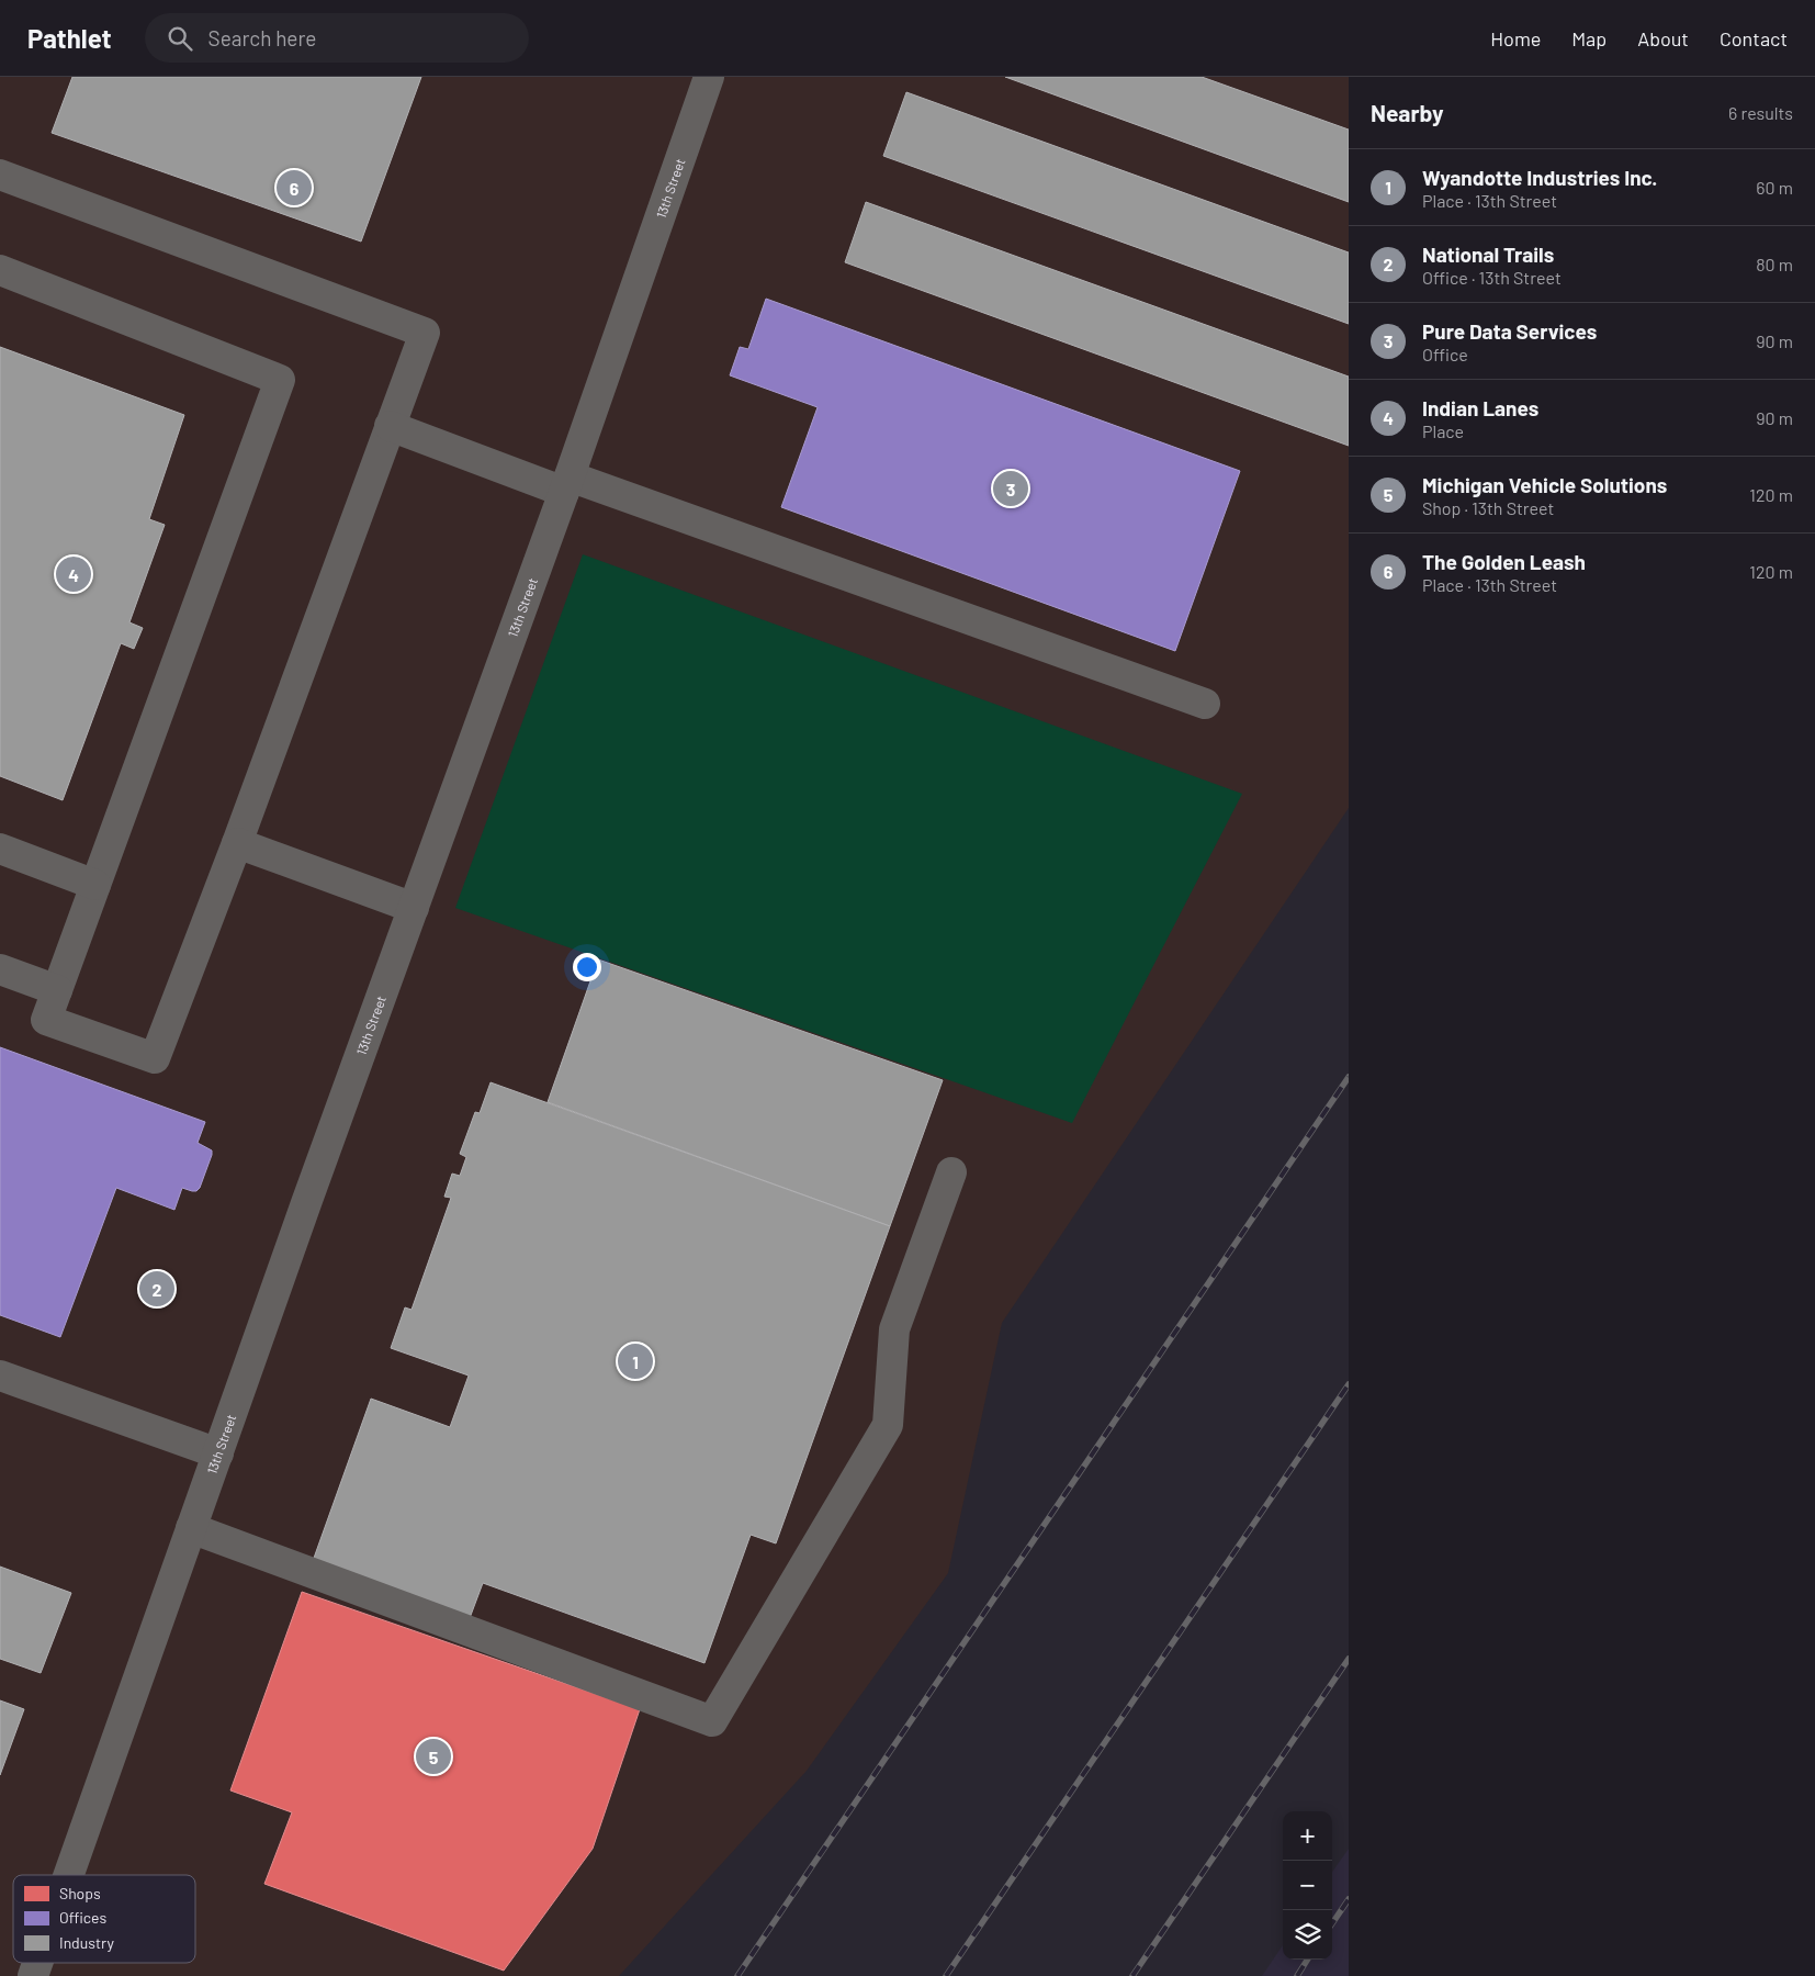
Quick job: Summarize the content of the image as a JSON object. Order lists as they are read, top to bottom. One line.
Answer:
{"streets":{"street":["13th Street"]},"legend":["Shops","Offices","Industry"],"page":{"header":"Pathlet","search":"Search here","nav":["Home","Map","About","Contact"],"heading":["Nearby","6 results"],"list":[{"mark":"1","name":"Wyandotte Industries Inc.","note":"Place · 13th Street","value":"60 m"},{"mark":"2","name":"National Trails","note":"Office · 13th Street","value":"80 m"},{"mark":"3","name":"Pure Data Services","note":"Office","value":"90 m"},{"mark":"4","name":"Indian Lanes","note":"Place","value":"90 m"},{"mark":"5","name":"Michigan Vehicle Solutions","note":"Shop · 13th Street","value":"120 m"},{"mark":"6","name":"The Golden Leash","note":"Place · 13th Street","value":"120 m"}],"pins":["6","3","4","2","1","5"],"map_buttons":["+","−"]}}
